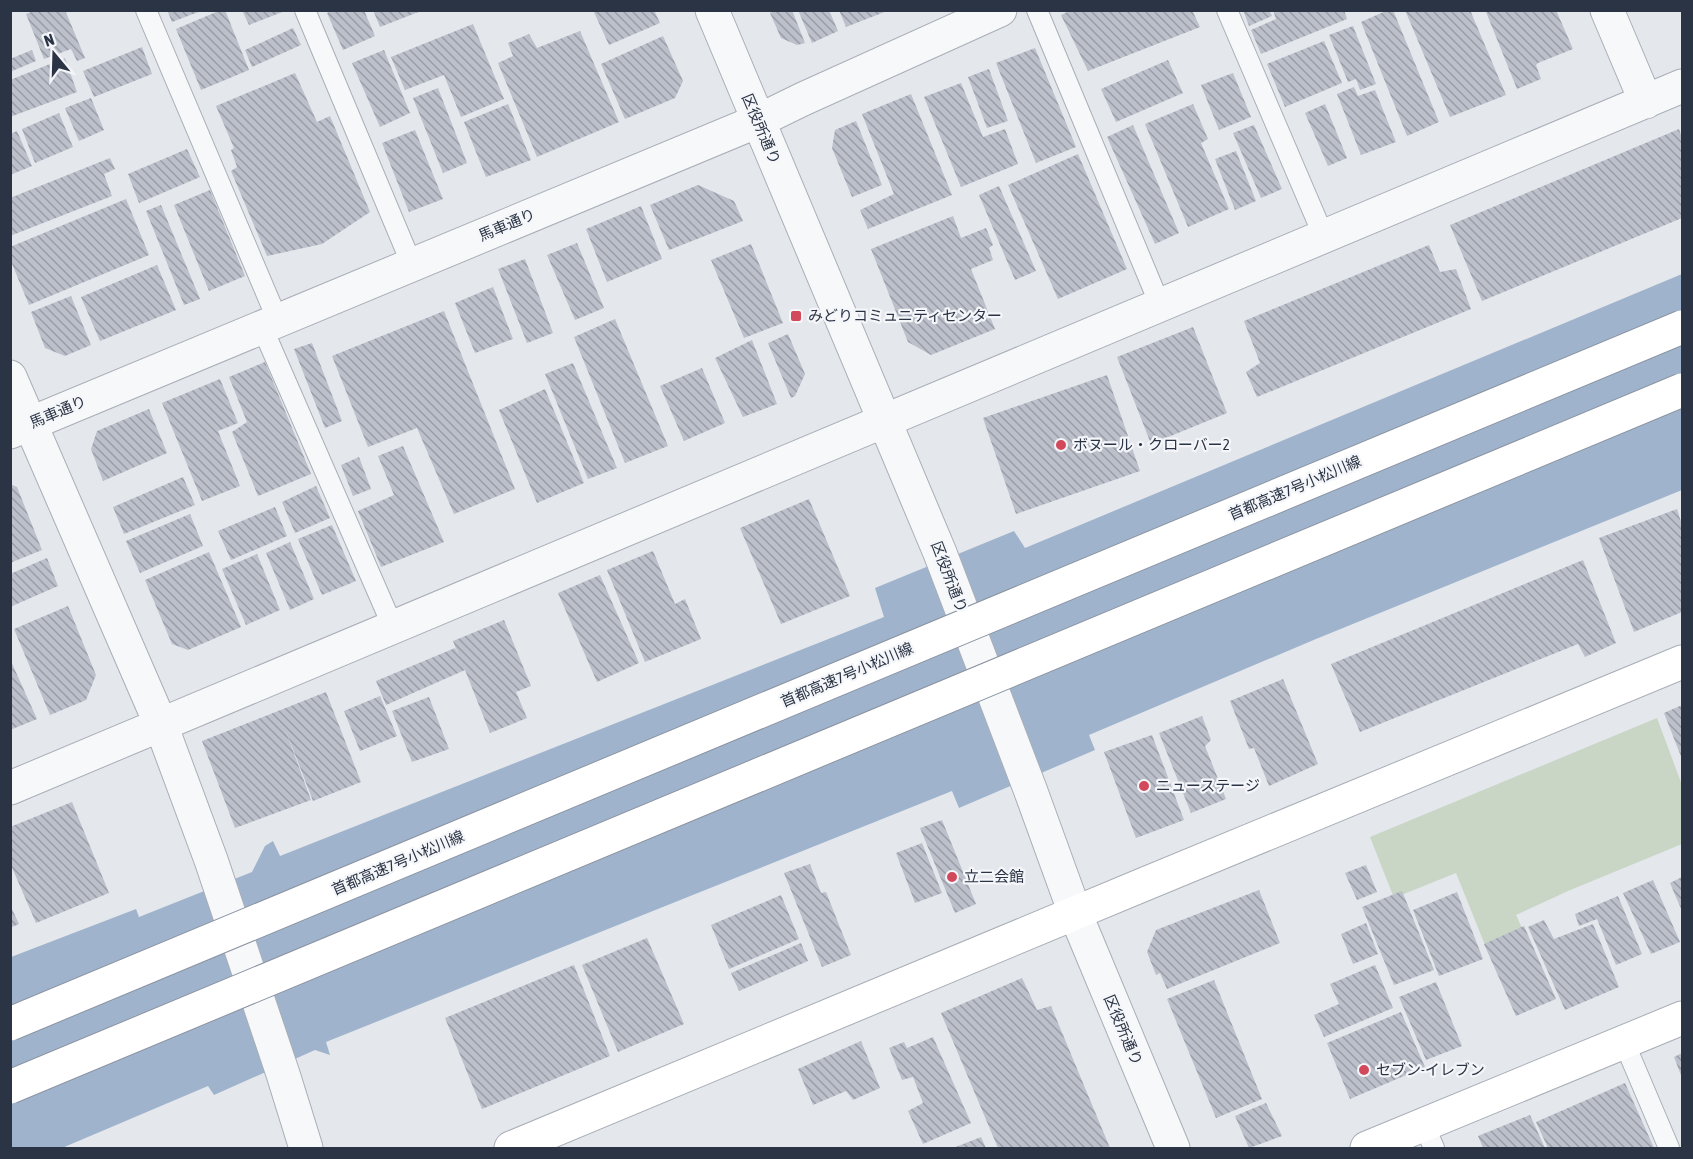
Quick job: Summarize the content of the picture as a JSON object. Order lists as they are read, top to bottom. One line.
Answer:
{"streets":{"main road":["首都高速7号小松川線"],"street":["区役所通り","馬車通り"]},"crossings":[["区役所通り","馬車通り"]],"places":{"transit":["みどりコミュニティセンター"],"other":["ボヌール・クローバー2","ニューステージ","立二会館","セブン-イレブン"]},"north":"top"}
